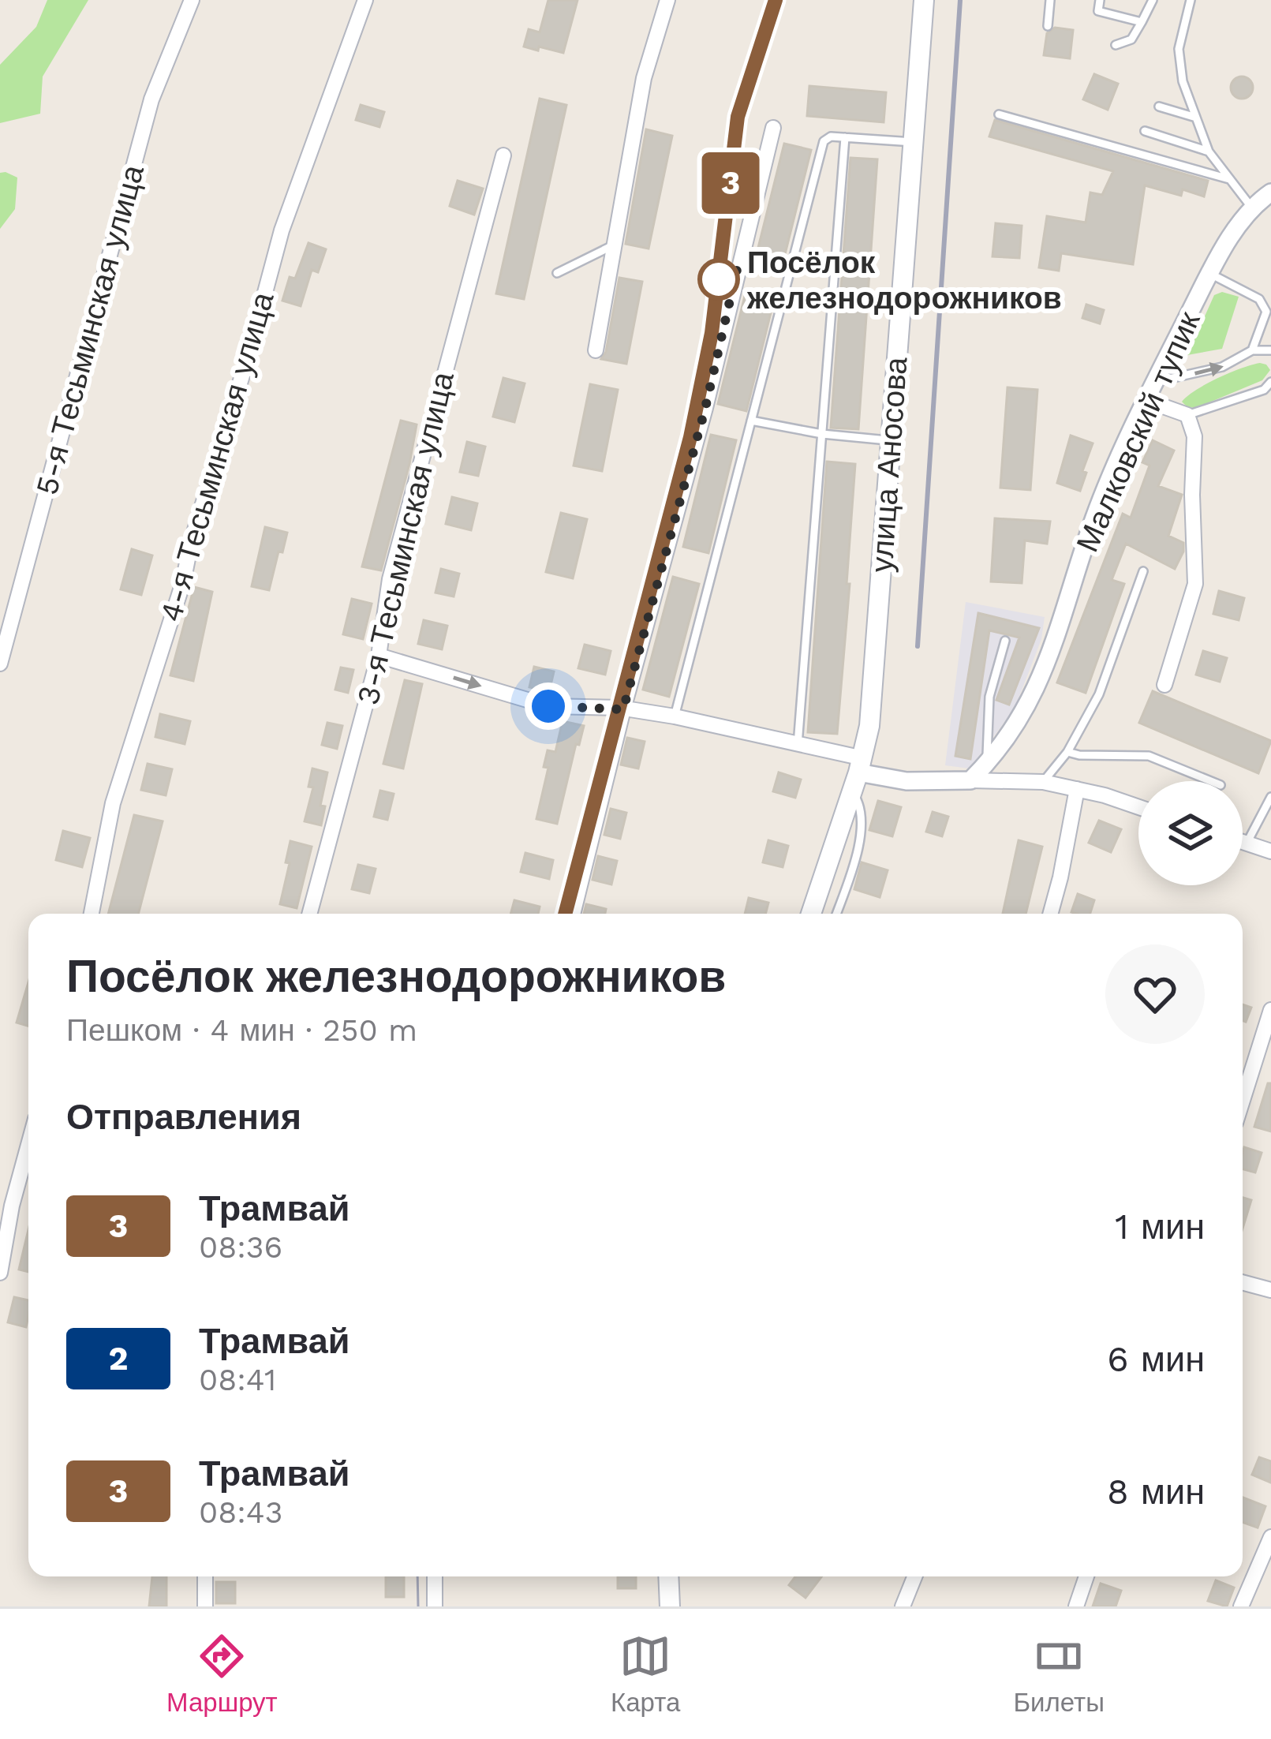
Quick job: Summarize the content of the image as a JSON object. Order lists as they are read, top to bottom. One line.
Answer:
{"streets":{"main road":["улица Аносова"],"street":["5-я Тесьминская улица","Малковский тупик","4-я Тесьминская улица","3-я Тесьминская улица"]},"places":["Посёлок железнодорожников"],"lines":["tram line 3"],"page":{"on_map":"3","heading":[["Посёлок железнодорожников","Пешком · 4 мин · 250 m"],"Отправления"],"list":[{"mark":"3","name":"Трамвай","note":"08:36","value":"1 мин"},{"mark":"2","name":"Трамвай","note":"08:41","value":"6 мин"},{"mark":"3","name":"Трамвай","note":"08:43","value":"8 мин"}],"tabs":["Маршрут","Карта","Билеты"]}}
